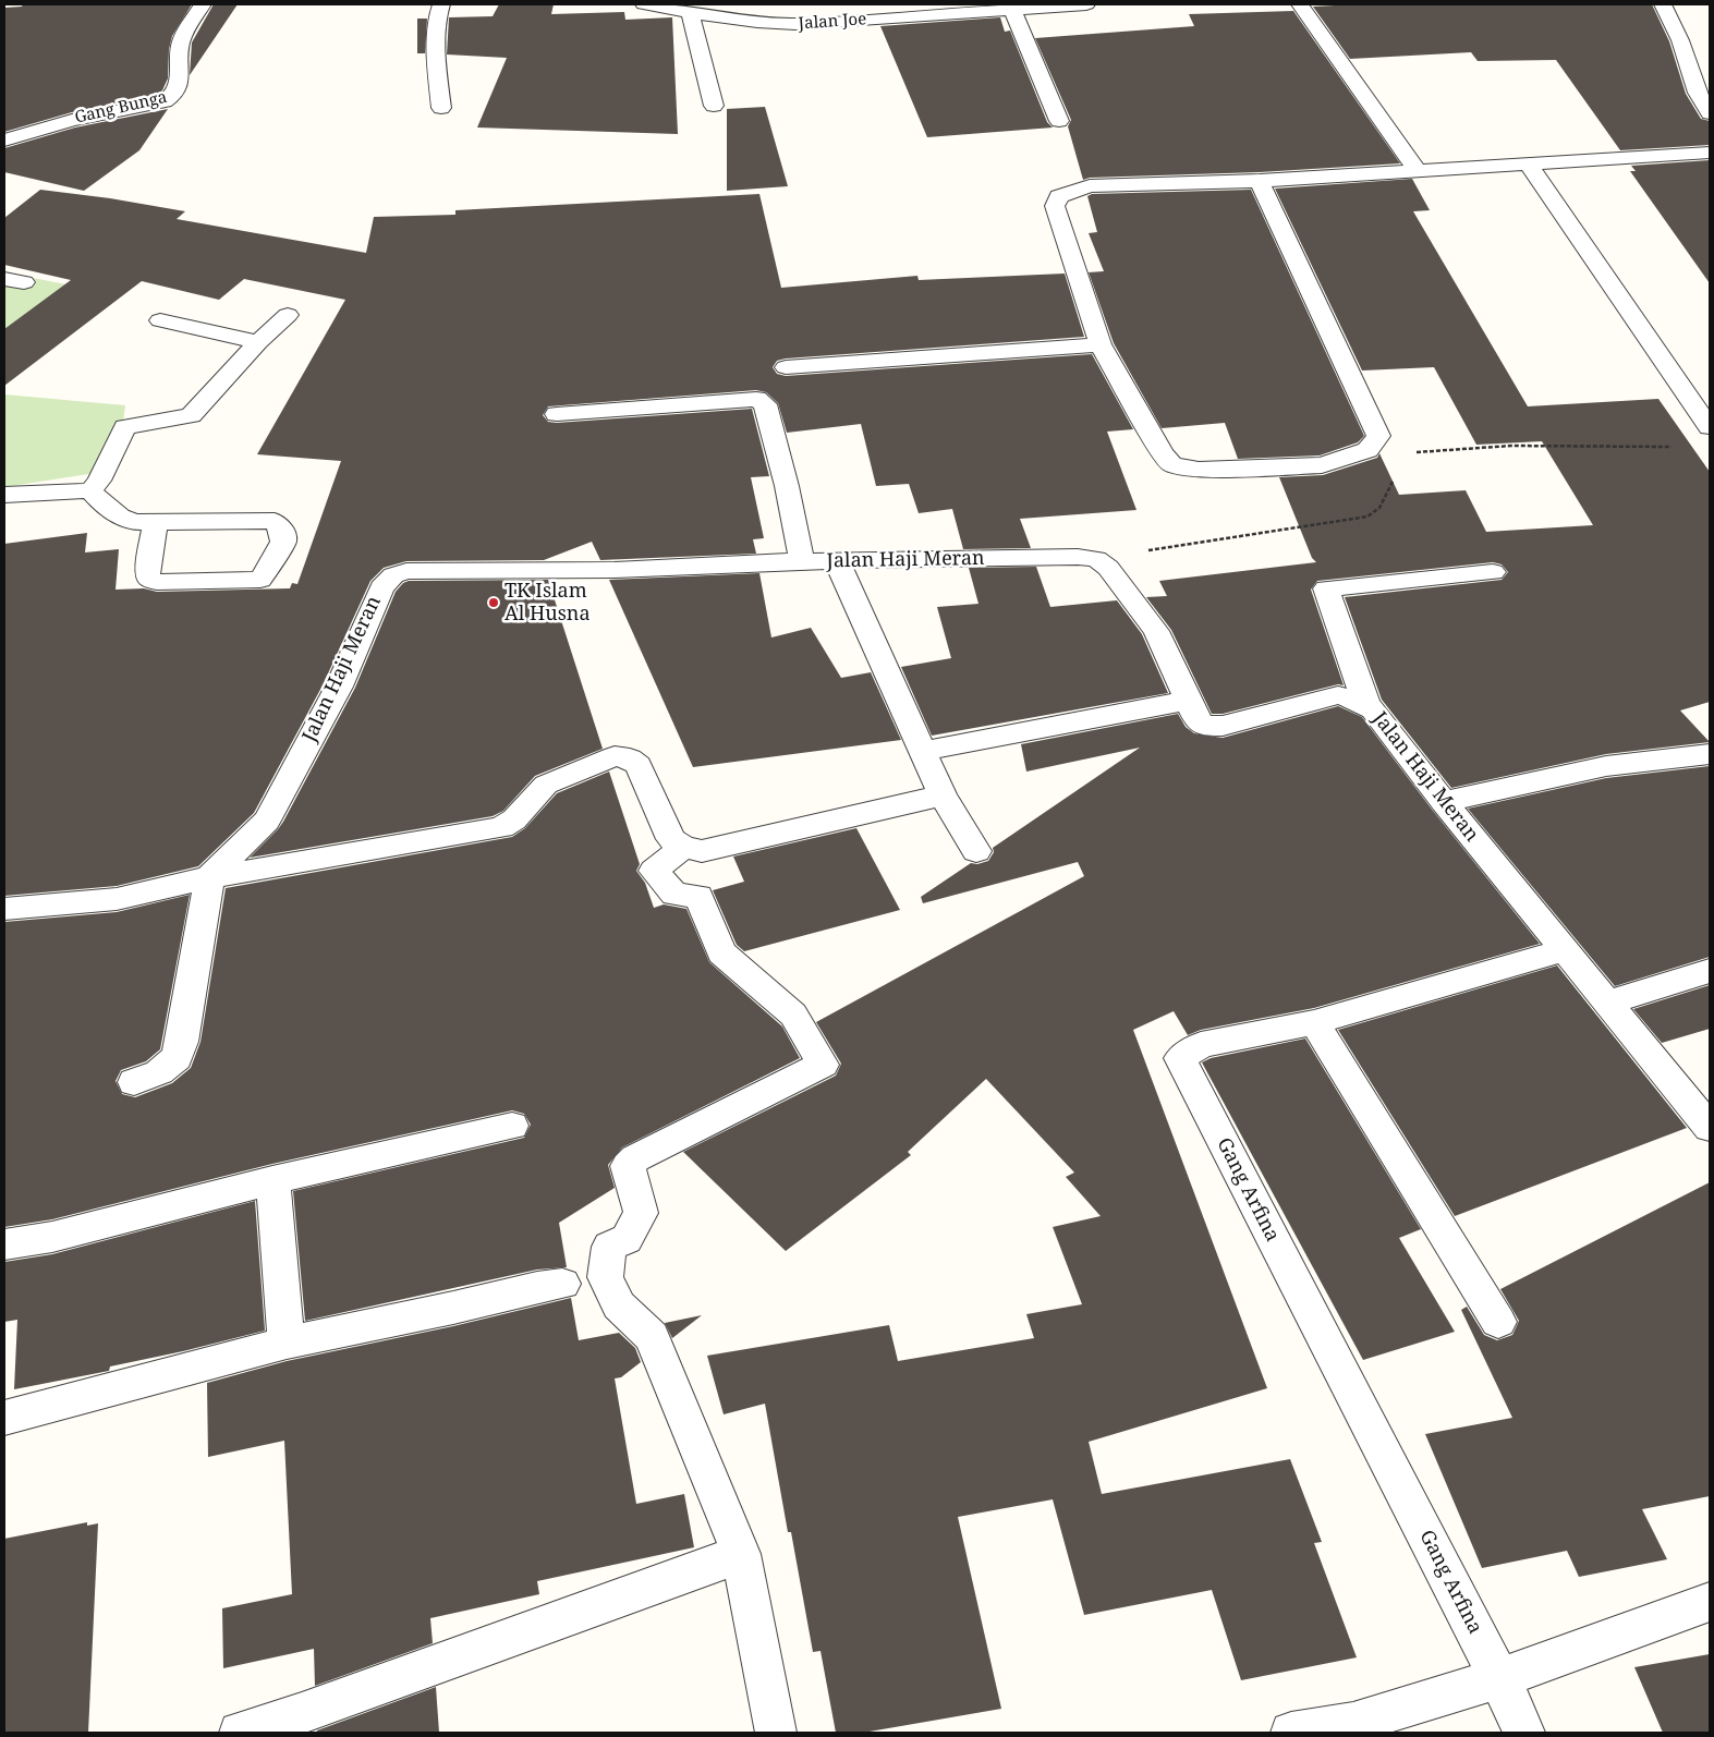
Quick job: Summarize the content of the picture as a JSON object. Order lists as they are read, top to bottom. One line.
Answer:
{"streets":{"street":["Jalan Joe","Gang Bunga","Jalan Haji Meran","Gang Arfina"]},"crossings":[["Jalan Haji Meran","Gang Arfina"]],"places":["TK Islam Al Husna"]}
